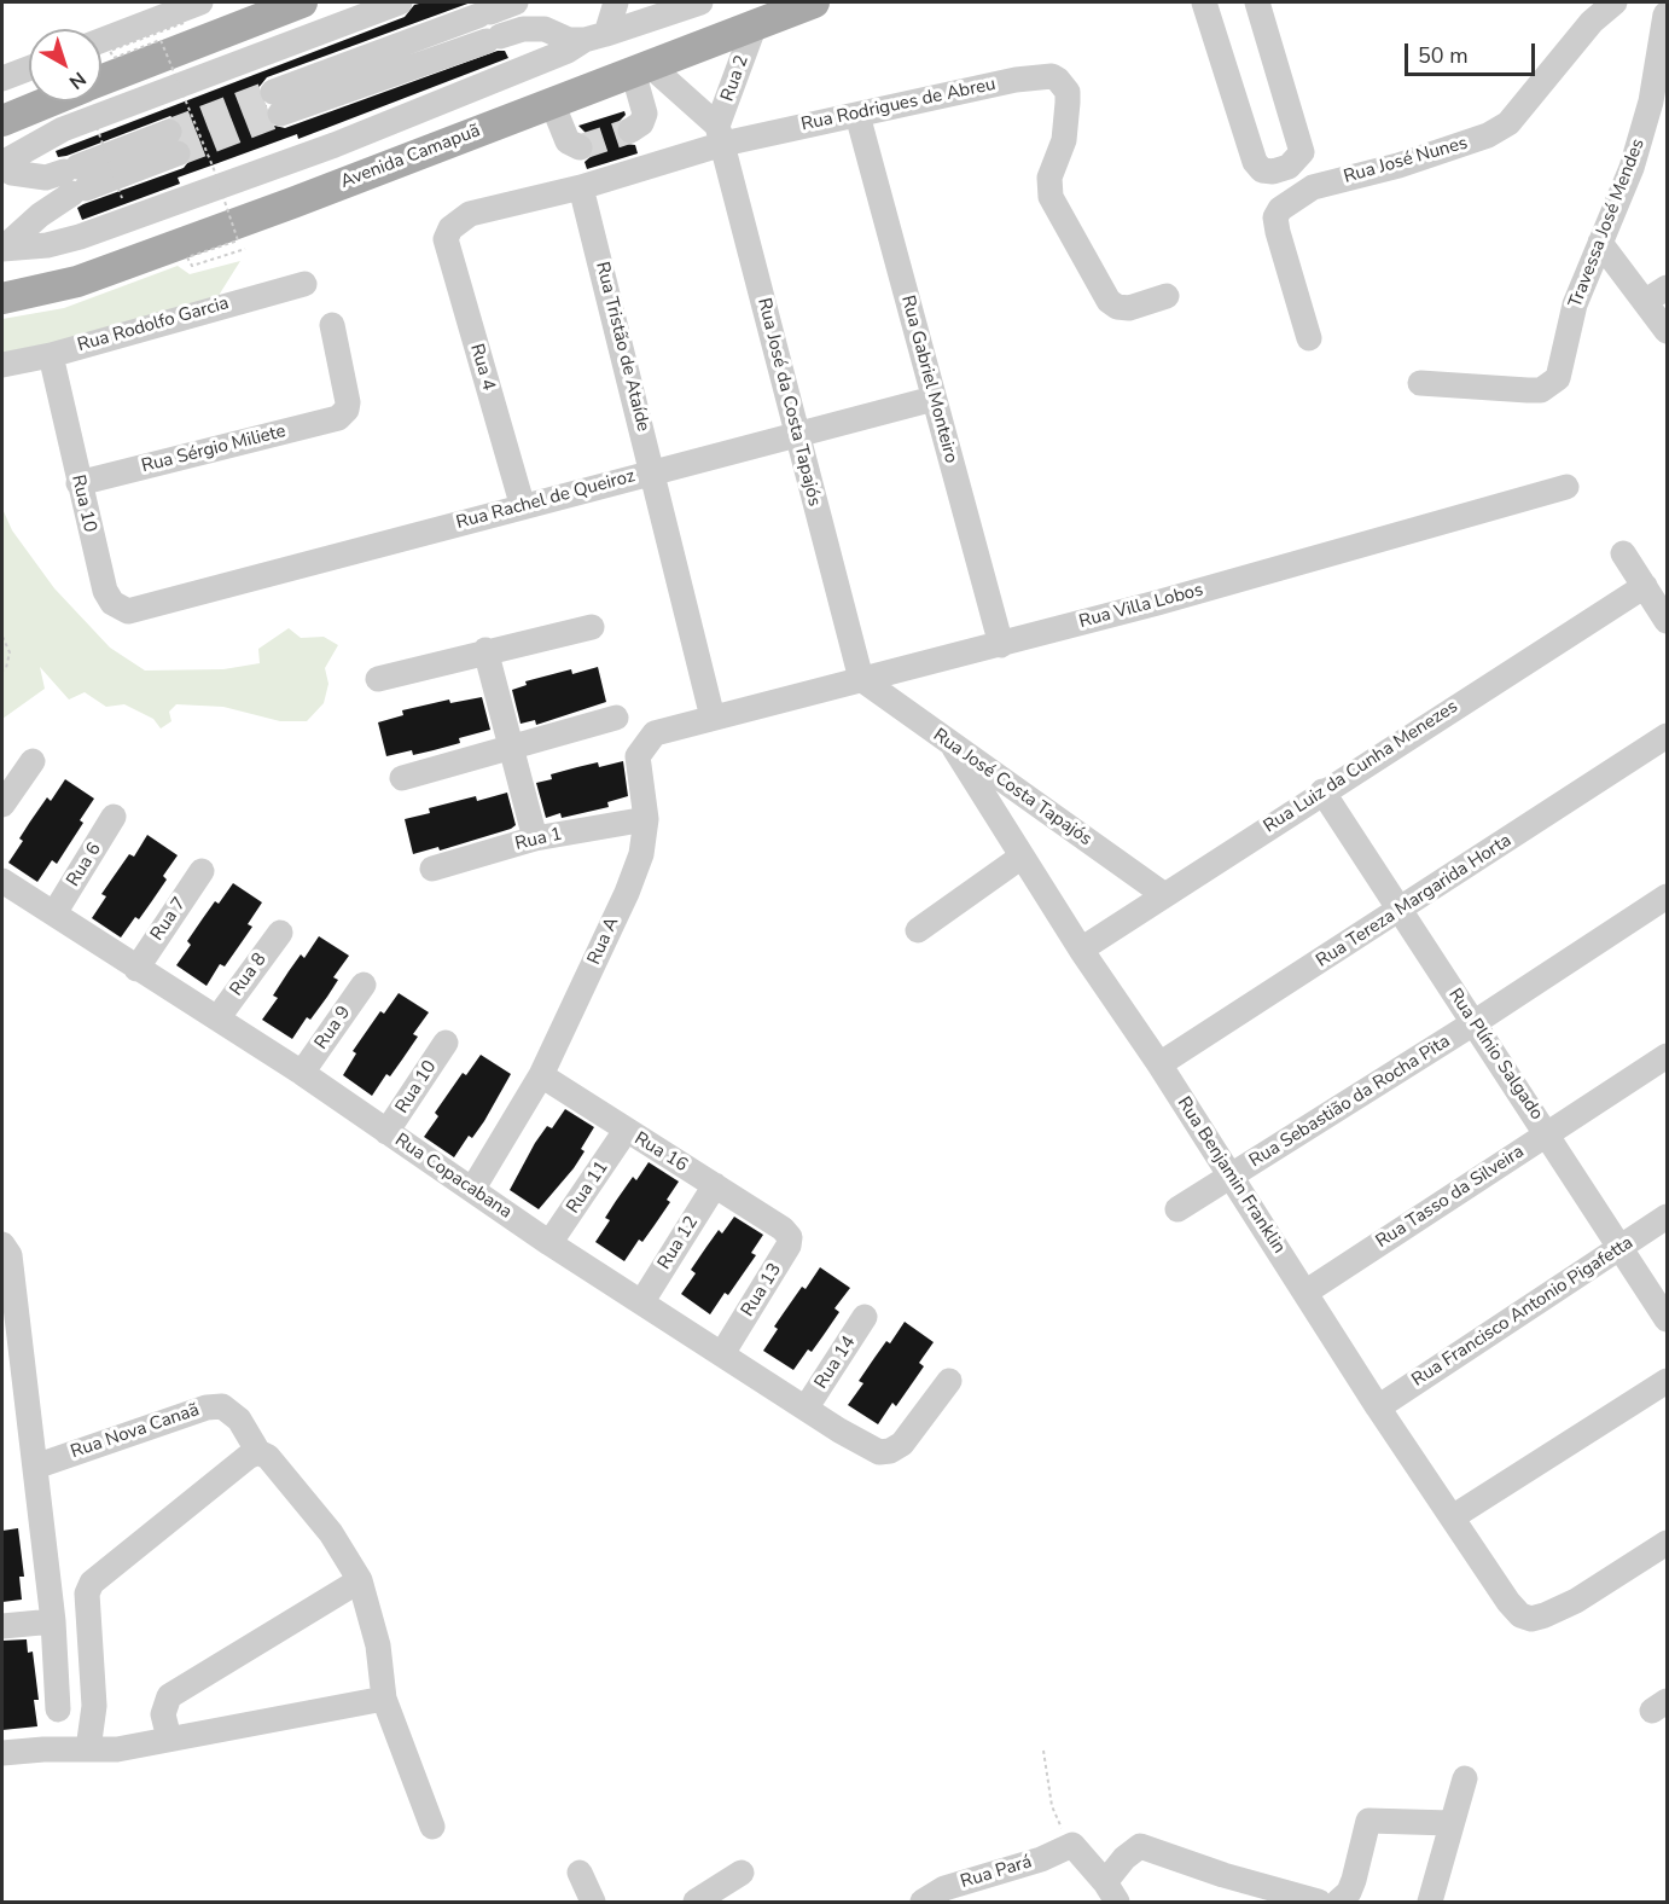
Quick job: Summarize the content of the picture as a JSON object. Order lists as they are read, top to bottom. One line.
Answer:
{"streets":{"main road":["Avenida Camapuã"],"street":["Rua 2","Rua Rodrigues de Abreu","Rua José Nunes","Travessa José Mendes","Rua Rodolfo Garcia","Rua Tristão de Ataíde","Rua 4","Rua Gabriel Monteiro","Rua José da Costa Tapajós","Rua Sérgio Miliete","Rua Rachel de Queiroz","Rua 10","Rua Villa Lobos","Rua Luiz da Cunha Menezes","Rua José Costa Tapajós","Rua 1","Rua 6","Rua Tereza Margarida Horta","Rua 7","Rua A","Rua 8","Rua 9","Rua Plínio Salgado","Rua Sebastião da Rocha Pita","Rua 16","Rua Benjamin Franklin","Rua Copacabana","Rua 11","Rua Tasso da Silveira","Rua 12","Rua 13","Rua Francisco Antonio Pigafetta","Rua 14","Rua Nova Canaã","Rua Pará"]},"crossings":[["Rua 2","Rua Rodrigues de Abreu"],["Rua 2","Avenida Camapuã"],["Rua 2","Rua José da Costa Tapajós"],["Rua Rodrigues de Abreu","Rua Tristão de Ataíde"],["Rua Rodrigues de Abreu","Rua 4"],["Rua Rodrigues de Abreu","Rua Gabriel Monteiro"],["Rua Rodrigues de Abreu","Rua José da Costa Tapajós"],["Rua Rodolfo Garcia","Rua 10"],["Rua Tristão de Ataíde","Rua Rachel de Queiroz"],["Rua Tristão de Ataíde","Rua Villa Lobos"],["Rua Tristão de Ataíde","Rua A"],["Rua 4","Rua Rachel de Queiroz"],["Rua Gabriel Monteiro","Rua Rachel de Queiroz"],["Rua Gabriel Monteiro","Rua Villa Lobos"],["Rua José da Costa Tapajós","Rua Rachel de Queiroz"],["Rua José da Costa Tapajós","Rua Villa Lobos"],["Rua José da Costa Tapajós","Rua José Costa Tapajós"],["Rua Sérgio Miliete","Rua 10"],["Rua Rachel de Queiroz","Rua 10"],["Rua 10","Rua Copacabana"],["Rua Villa Lobos","Rua José Costa Tapajós"],["Rua Villa Lobos","Rua A"],["Rua Luiz da Cunha Menezes","Rua José Costa Tapajós"],["Rua Luiz da Cunha Menezes","Rua Plínio Salgado"],["Rua Luiz da Cunha Menezes","Rua Benjamin Franklin"],["Rua José Costa Tapajós","Rua Benjamin Franklin"],["Rua 1","Rua A"],["Rua 6","Rua Copacabana"],["Rua Tereza Margarida Horta","Rua Plínio Salgado"],["Rua Tereza Margarida Horta","Rua Benjamin Franklin"],["Rua 7","Rua Copacabana"],["Rua A","Rua 16"],["Rua A","Rua Copacabana"],["Rua 8","Rua Copacabana"],["Rua 9","Rua Copacabana"],["Rua Plínio Salgado","Rua Sebastião da Rocha Pita"],["Rua Plínio Salgado","Rua Tasso da Silveira"],["Rua Plínio Salgado","Rua Francisco Antonio Pigafetta"],["Rua Sebastião da Rocha Pita","Rua Benjamin Franklin"],["Rua 16","Rua 11"],["Rua 16","Rua 12"],["Rua 16","Rua 13"],["Rua Benjamin Franklin","Rua Tasso da Silveira"],["Rua Benjamin Franklin","Rua Francisco Antonio Pigafetta"],["Rua Copacabana","Rua 11"],["Rua Copacabana","Rua 12"],["Rua Copacabana","Rua 13"],["Rua Copacabana","Rua 14"]],"scale_bar":"50 m","north":"bottom right"}
